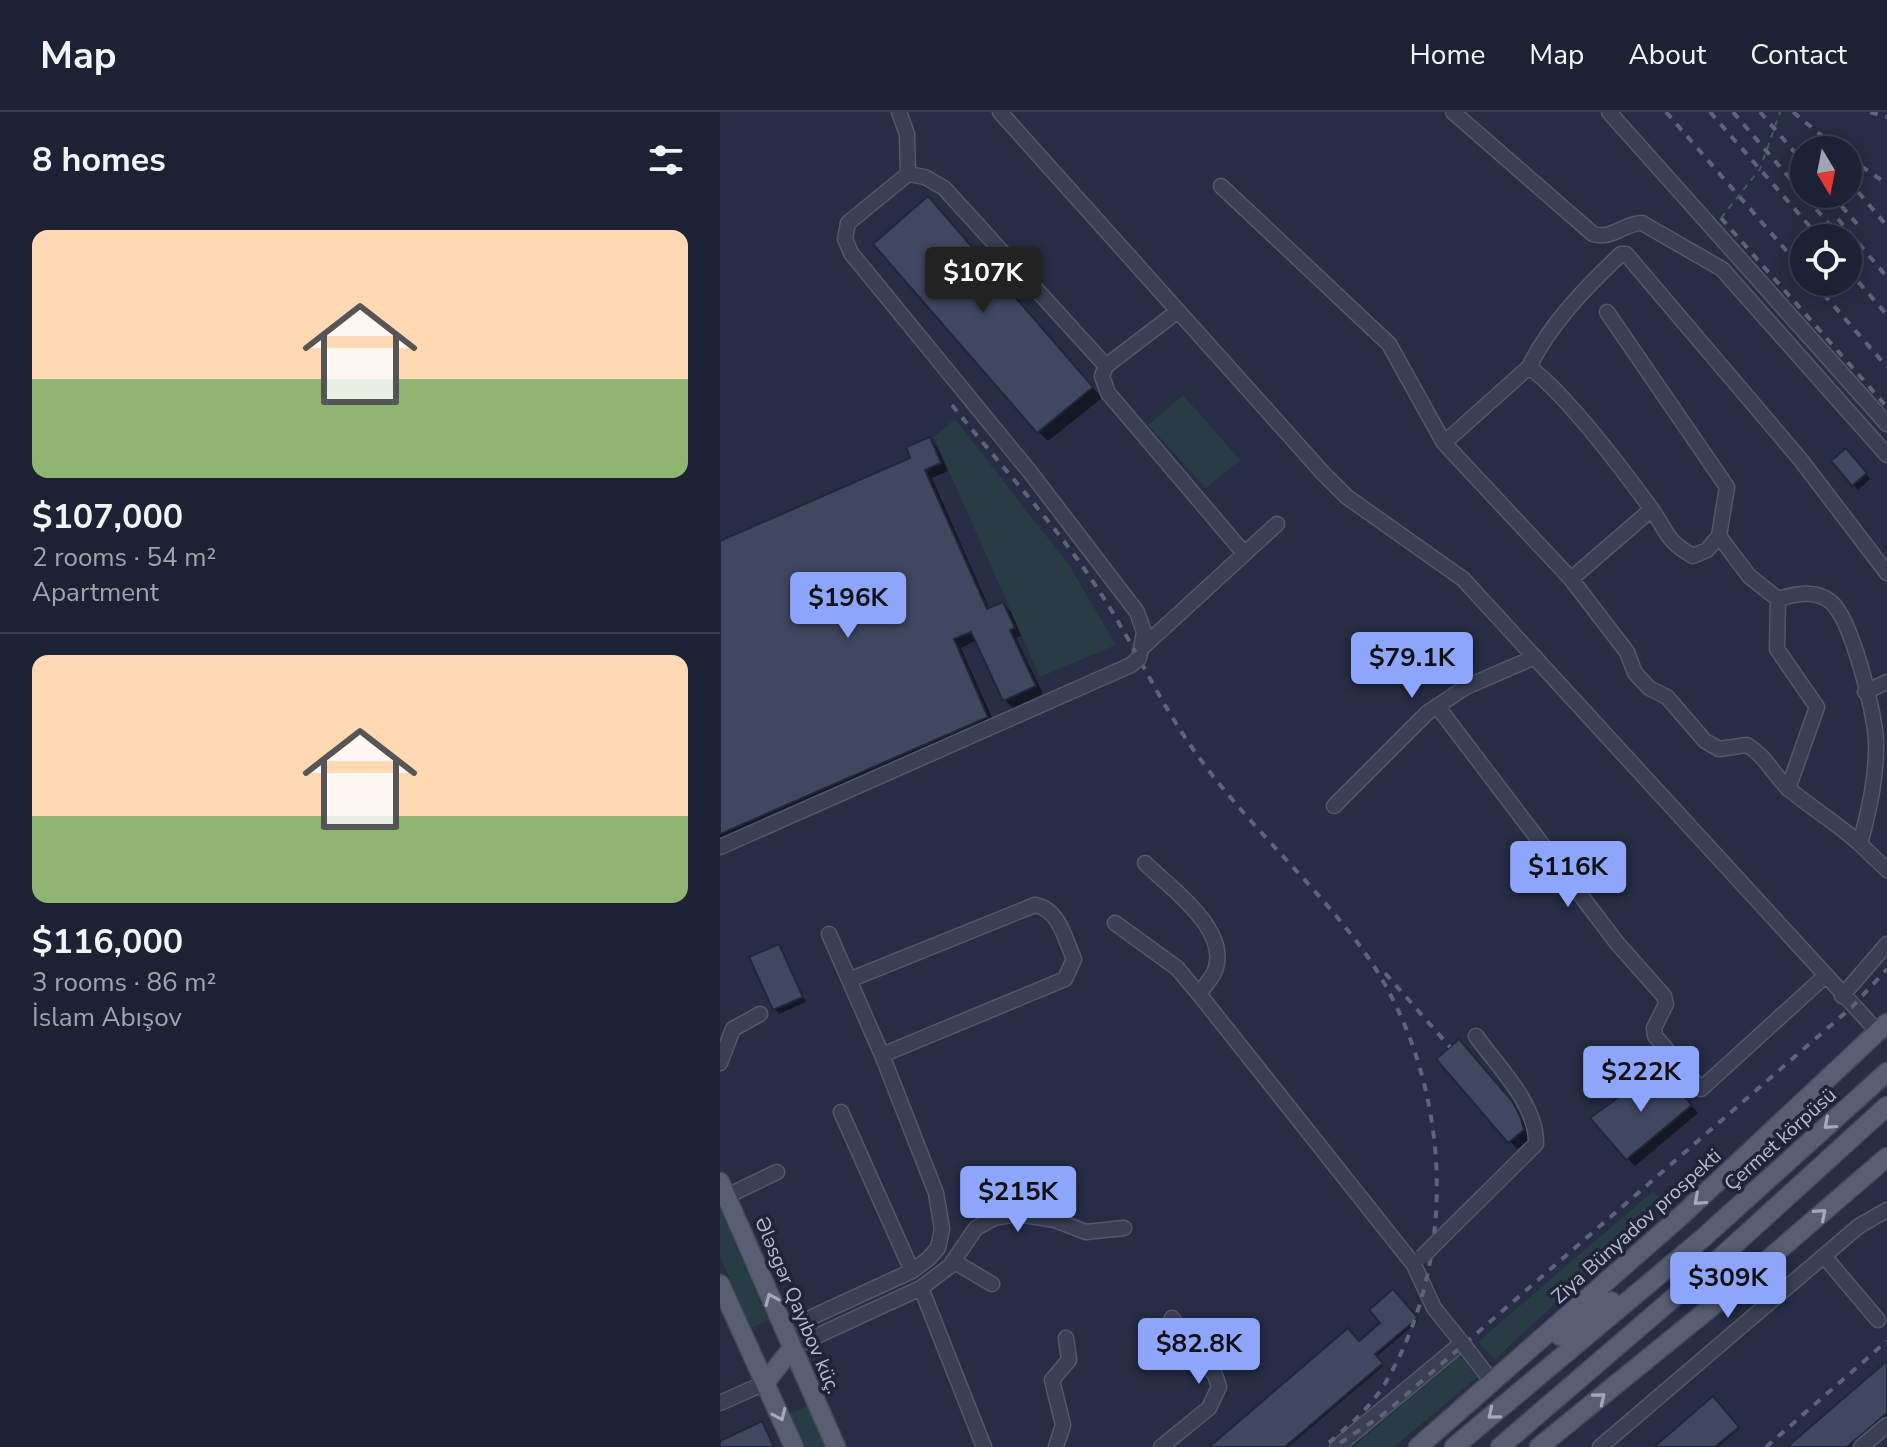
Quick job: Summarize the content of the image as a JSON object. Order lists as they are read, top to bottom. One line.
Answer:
{"streets":{"main road":["Çermet körpüsü","Ziya Bünyadov prospekti","Ələsgər Qayıbov küç."]},"north":"bottom","page":{"header":"Map","nav":["Home","Map","About","Contact"],"heading":"8 homes","list":[{"name":"$107,000","note":"2 rooms · 54 m² · Apartment"},{"name":"$116,000","note":"3 rooms · 86 m² · İslam Abışov"}],"price":["$107K","$196K","$79.1K","$116K","$222K","$215K","$309K","$82.8K"]}}
